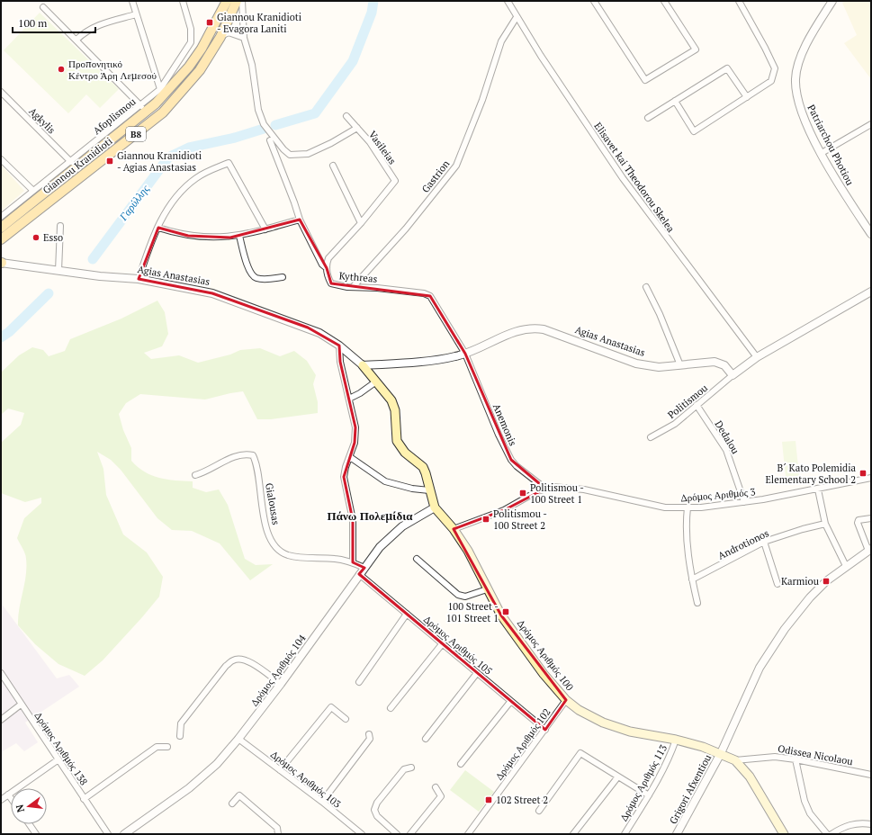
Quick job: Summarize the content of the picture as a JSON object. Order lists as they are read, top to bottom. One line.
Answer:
{"streets":{"main road":["B8","Giannou Kranidioti","Agias Anastasias","Δρόμος Αριθμός 100"],"street":["Afoplismou","Agkylis","Patriarchou Photiou","Vasileias","Gastrion","Elisavet kai Theodorou Skelea","Kythreas","Politismou","Anemonis","Dedalou","Δρόμος Αριθμός 3","Gialousas","Androtionos","Δρόμος Αριθμός 105","Δρόμος Αριθμός 104","Δρόμος Αριθμός 102","Δρόμος Αριθμός 138","Odissea Nicolaou","Δρόμος Αριθμός 103","Δρόμος Αριθμός 113","Grigori Afxentiou"]},"crossings":[["Afoplismou","Agkylis"],["Vasileias","Kythreas"],["Gastrion","Elisavet kai Theodorou Skelea"],["Gastrion","Kythreas"],["Agias Anastasias","Kythreas"],["Agias Anastasias","Politismou"],["Agias Anastasias","Anemonis"],["Agias Anastasias","Δρόμος Αριθμός 100"],["Agias Anastasias","Δρόμος Αριθμός 104"],["Kythreas","Anemonis"],["Politismou","Dedalou"],["Anemonis","Δρόμος Αριθμός 3"],["Dedalou","Δρόμος Αριθμός 3"],["Gialousas","Δρόμος Αριθμός 104"],["Δρόμος Αριθμός 105","Δρόμος Αριθμός 104"],["Δρόμος Αριθμός 105","Δρόμος Αριθμός 102"],["Δρόμος Αριθμός 100","Δρόμος Αριθμός 104"],["Δρόμος Αριθμός 100","Δρόμος Αριθμός 102"],["Δρόμος Αριθμός 100","Odissea Nicolaou"],["Δρόμος Αριθμός 100","Δρόμος Αριθμός 113"],["Δρόμος Αριθμός 100","Grigori Afxentiou"],["Δρόμος Αριθμός 104","Δρόμος Αριθμός 103"]],"districts":["Πάνω Πολεμίδια"],"water":["Γαρύλλης"],"places":{"transit":["Giannou Kranidioti - Evagora Laniti","Giannou Kranidioti - Agias Anastasias","B´ Kato Polemidia Elementary School 2","Politismou - 100 Street 1","Politismou - 100 Street 2","Karmiou","100 Street - 101 Street 1","102 Street 2"],"other":["Προπονητικό Κέντρο Άρη Λεμεσού","Esso"]},"scale_bar":"100 m","north":"left"}
